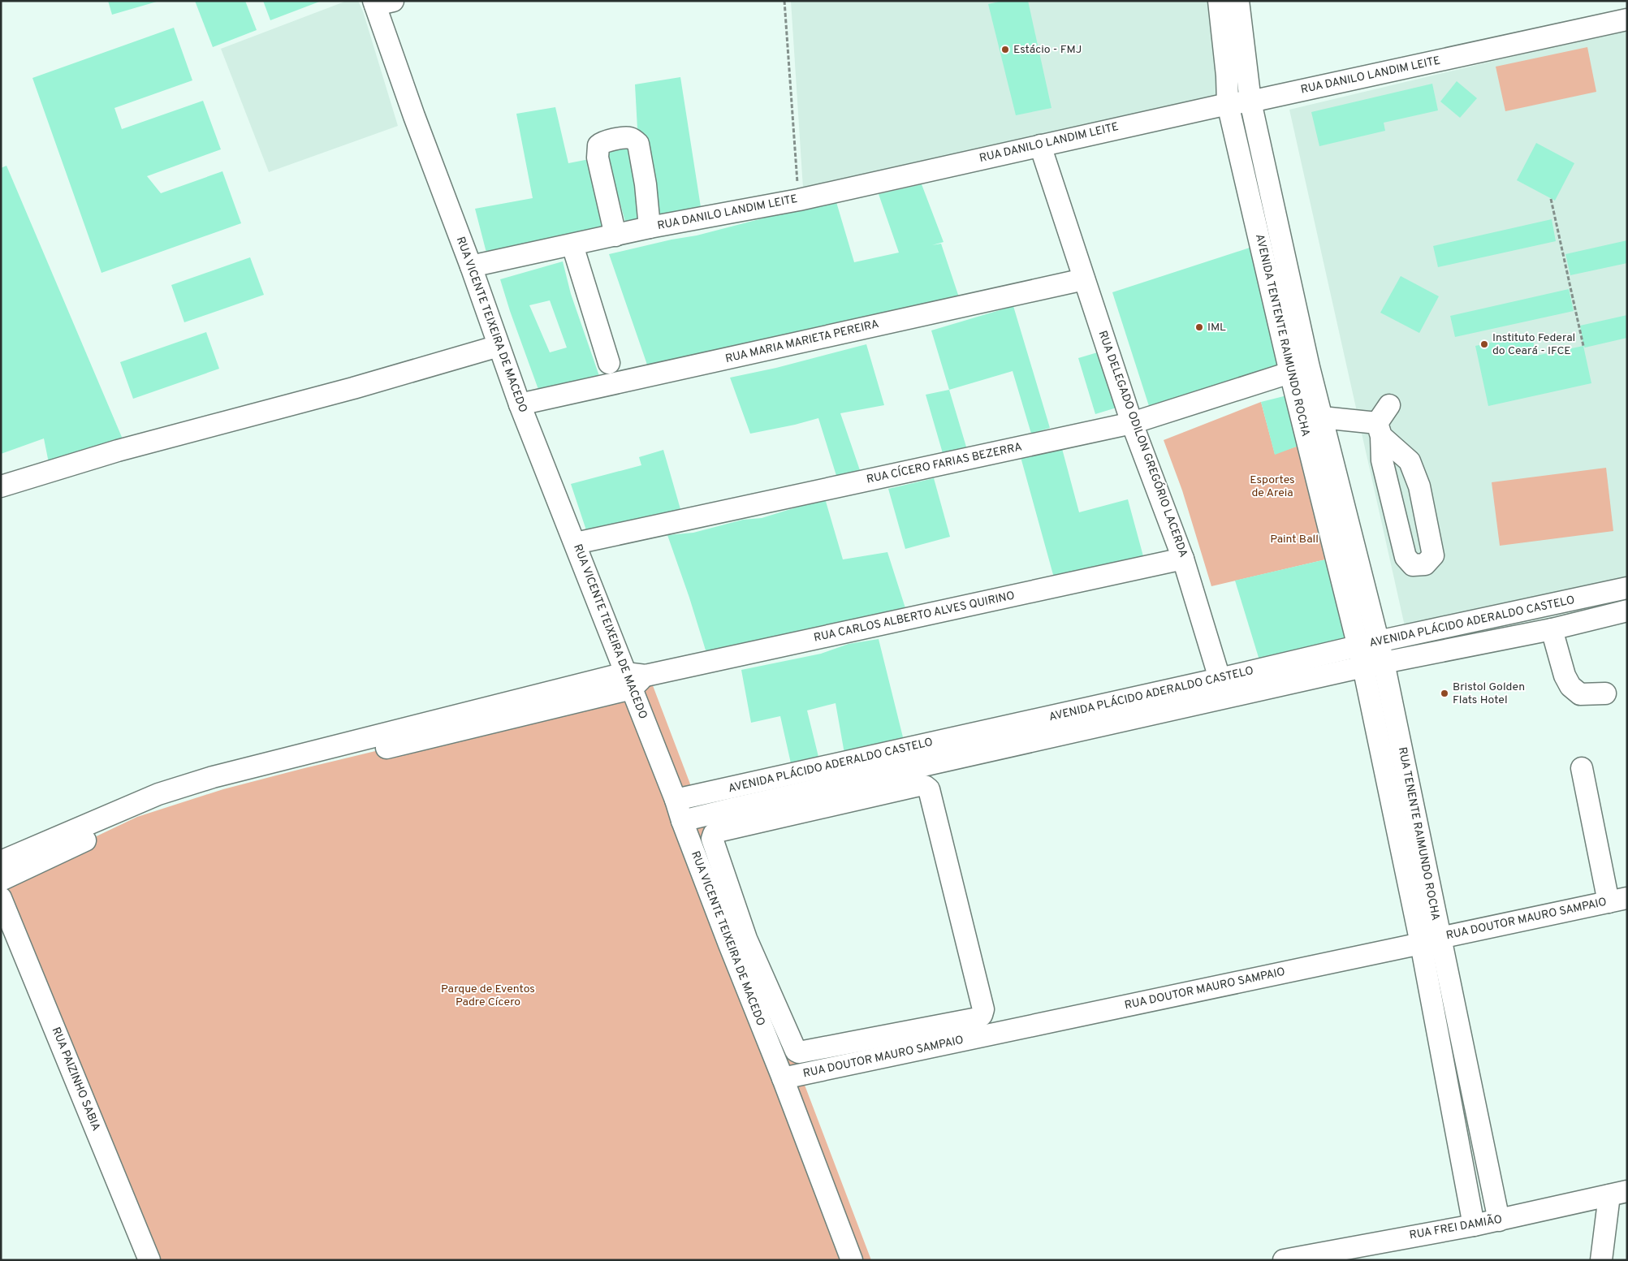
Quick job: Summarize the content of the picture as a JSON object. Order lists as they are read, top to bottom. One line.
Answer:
{"streets":{"street":["RUA DANILO LANDIM LEITE","RUA VICENTE TEIXEIRA DE MACEDO","AVENIDA TENTENTE RAIMUNDO ROCHA","RUA MARIA MARIETA PEREIRA","RUA DELEGADO ODILON GREGÓRIO LACERDA","RUA CÍCERO FARIAS BEZERRA","RUA CARLOS ALBERTO ALVES QUIRINO","AVENIDA PLÁCIDO ADERALDO CASTELO","RUA TENENTE RAIMUNDO ROCHA","RUA DOUTOR MAURO SAMPAIO","RUA PAIZINHO SABIA","RUA FREI DAMIÃO"]},"crossings":[["RUA DANILO LANDIM LEITE","RUA VICENTE TEIXEIRA DE MACEDO"],["RUA DANILO LANDIM LEITE","AVENIDA TENTENTE RAIMUNDO ROCHA"],["RUA DANILO LANDIM LEITE","RUA DELEGADO ODILON GREGÓRIO LACERDA"],["RUA VICENTE TEIXEIRA DE MACEDO","RUA MARIA MARIETA PEREIRA"],["RUA VICENTE TEIXEIRA DE MACEDO","RUA CÍCERO FARIAS BEZERRA"],["RUA VICENTE TEIXEIRA DE MACEDO","RUA CARLOS ALBERTO ALVES QUIRINO"],["RUA VICENTE TEIXEIRA DE MACEDO","AVENIDA PLÁCIDO ADERALDO CASTELO"],["RUA VICENTE TEIXEIRA DE MACEDO","RUA DOUTOR MAURO SAMPAIO"],["AVENIDA TENTENTE RAIMUNDO ROCHA","RUA CÍCERO FARIAS BEZERRA"],["AVENIDA TENTENTE RAIMUNDO ROCHA","AVENIDA PLÁCIDO ADERALDO CASTELO"],["AVENIDA TENTENTE RAIMUNDO ROCHA","RUA TENENTE RAIMUNDO ROCHA"],["RUA MARIA MARIETA PEREIRA","RUA DELEGADO ODILON GREGÓRIO LACERDA"],["RUA DELEGADO ODILON GREGÓRIO LACERDA","RUA CÍCERO FARIAS BEZERRA"],["RUA DELEGADO ODILON GREGÓRIO LACERDA","RUA CARLOS ALBERTO ALVES QUIRINO"],["RUA DELEGADO ODILON GREGÓRIO LACERDA","AVENIDA PLÁCIDO ADERALDO CASTELO"],["AVENIDA PLÁCIDO ADERALDO CASTELO","RUA TENENTE RAIMUNDO ROCHA"],["RUA TENENTE RAIMUNDO ROCHA","RUA DOUTOR MAURO SAMPAIO"],["RUA TENENTE RAIMUNDO ROCHA","RUA FREI DAMIÃO"]],"parks":["Esportes de Areia","Paint Ball","Parque de Eventos Padre Cícero"],"places":["Estácio - FMJ","IML","Instituto Federal do Ceará - IFCE","Bristol Golden Flats Hotel"]}
